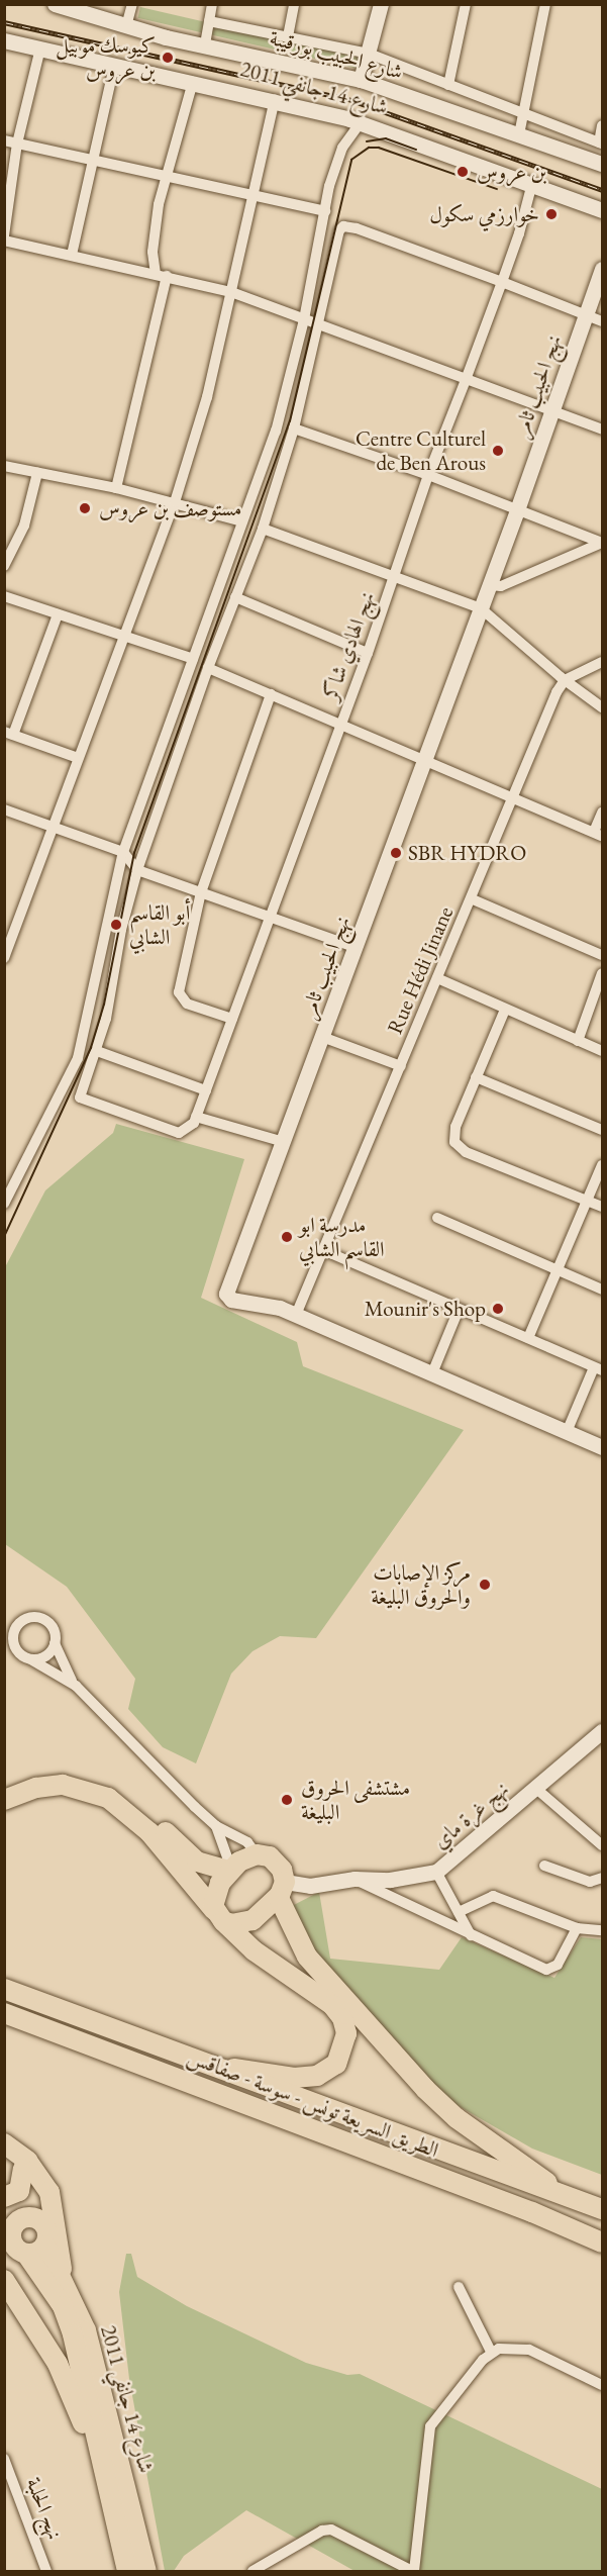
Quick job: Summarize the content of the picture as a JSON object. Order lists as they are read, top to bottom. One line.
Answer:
{"streets":{"highway":["شارع 14 جانفي 2011","الطريق السريعة تونس - سوسة - صفاقس"],"street":["شارع الحبيب بورقيبة","نهج الحبيب ثامر","نهج الهادي شاكر","Rue Hédi Jinane","نهج غرة ماي","نهج الحلبة"]},"crossings":[["شارع 14 جانفي 2011","نهج الهادي شاكر"],["نهج الحبيب ثامر","Rue Hédi Jinane"]],"places":["كيوسك موبيل بن عروس","بن عروس","خوارزمي سكول","Centre Culturel de Ben Arous","مستوصف بن عروس","SBR HYDRO","أبو القاسم الشابي","مدرسة ابو القاسم الشابي","Mounir's Shop","مركز الإصابات والحروق البليغة","مشتشفى الحروق البليغة"]}
